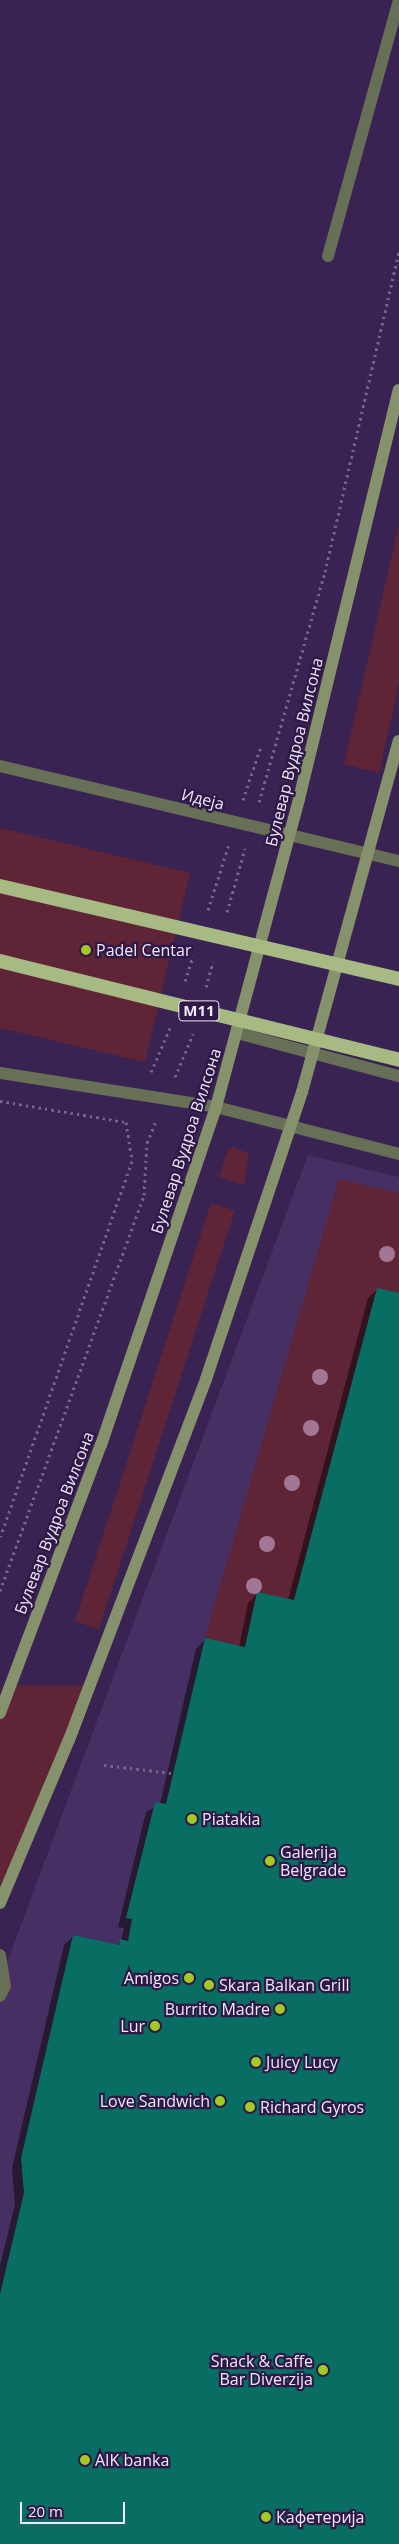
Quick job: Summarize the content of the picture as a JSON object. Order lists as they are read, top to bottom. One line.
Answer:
{"streets":{"highway":["M11"],"main road":["Булевар Вудроа Вилсона"],"street":["Идеја"]},"crossings":[["Булевар Вудроа Вилсона","Идеја"]],"places":["Padel Centar","Piatakia","Galerija Belgrade","Amigos","Skara Balkan Grill","Burrito Madre","Lur","Juicy Lucy","Love Sandwich","Richard Gyros","Snack & Caffe Bar Diverzija","AIK banka","Кафетерија"],"scale_bar":"20 m"}
